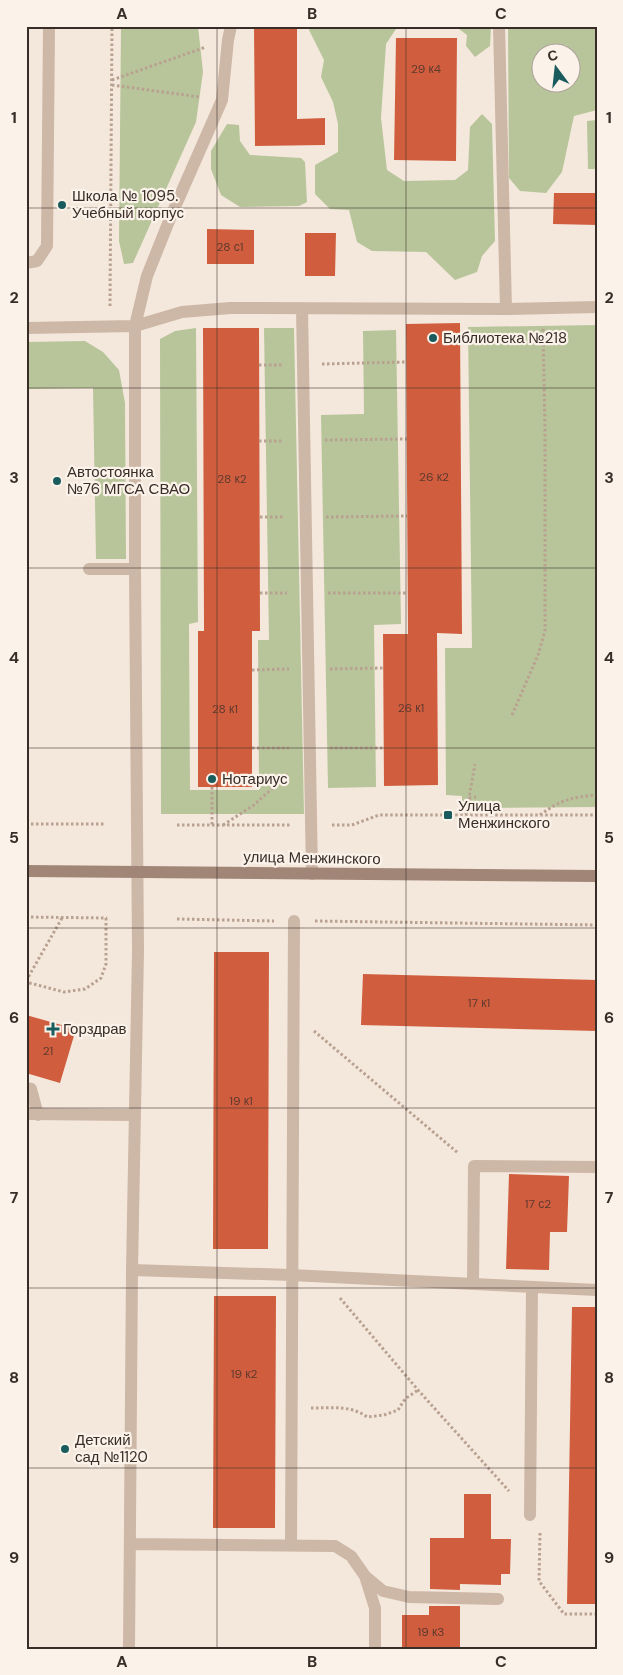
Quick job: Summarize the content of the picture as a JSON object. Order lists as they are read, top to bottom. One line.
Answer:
{"streets":{"main road":["улица Менжинского"]},"places":{"other":["Школа № 1095. Учебный корпус","Библиотека №218","Автостоянка №76 МГСА СВАО","Нотариус","Детский сад №1120"],"transit":["Улица Менжинского"],"health":["Горздрав"]},"house_numbers":["29 к4","28 с1","26 к2","28 к2","26 к1","28 к1","17 к1","21","19 к1","17 с2","19 к2","19 к3"],"north":"top","grid":{"columns":["A","B","C"],"rows":["1","2","3","4","5","6","7","8","9"]}}
